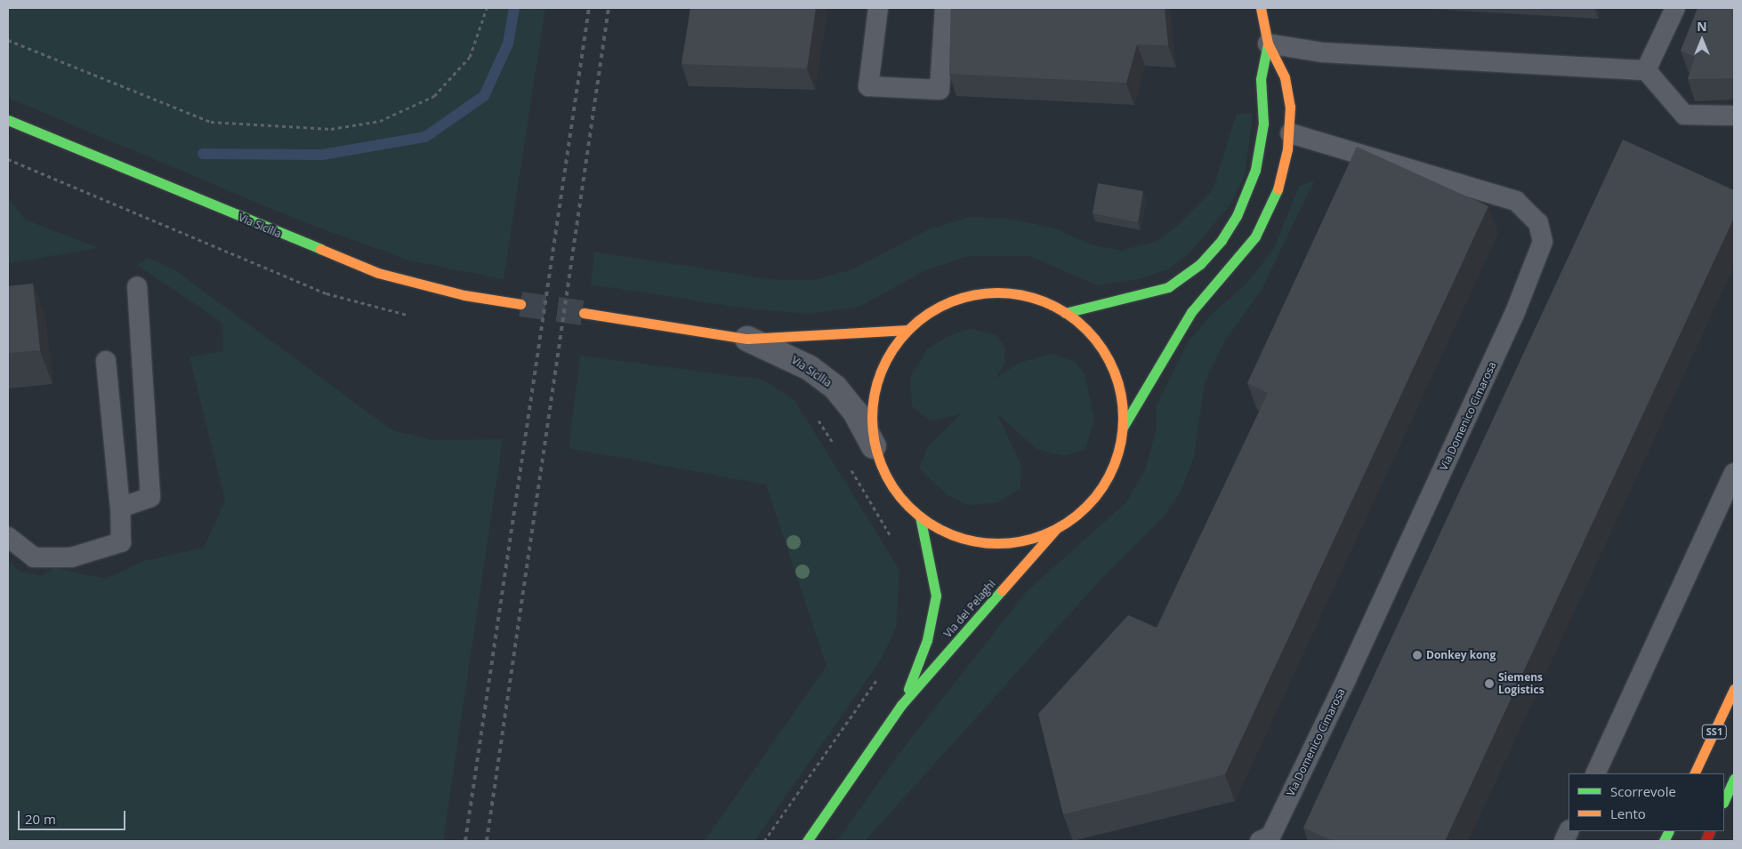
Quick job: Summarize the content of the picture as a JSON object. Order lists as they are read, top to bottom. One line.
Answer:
{"streets":{"main road":["Via Sicilia","Via dei Pelaghi","SS1"],"lane":["Via Domenico Cimarosa"]},"places":["Donkey kong","Siemens Logistics"],"legend":["Scorrevole","Lento"],"scale_bar":"20 m","north":"top"}
